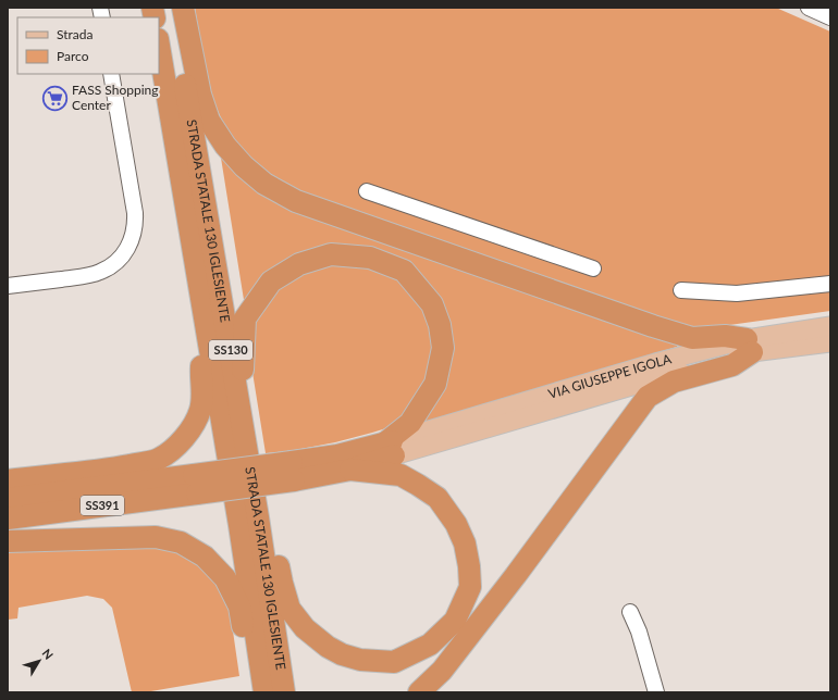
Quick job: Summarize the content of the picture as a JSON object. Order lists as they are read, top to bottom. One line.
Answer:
{"streets":{"highway":["STRADA STATALE 130 IGLESIENTE","SS130","SS391"],"main road":["VIA GIUSEPPE IGOLA"]},"crossings":[["VIA GIUSEPPE IGOLA","SS391"]],"places":{"supermarket":["FASS Shopping Center"]},"legend":["Strada","Parco"],"north":"top right"}
